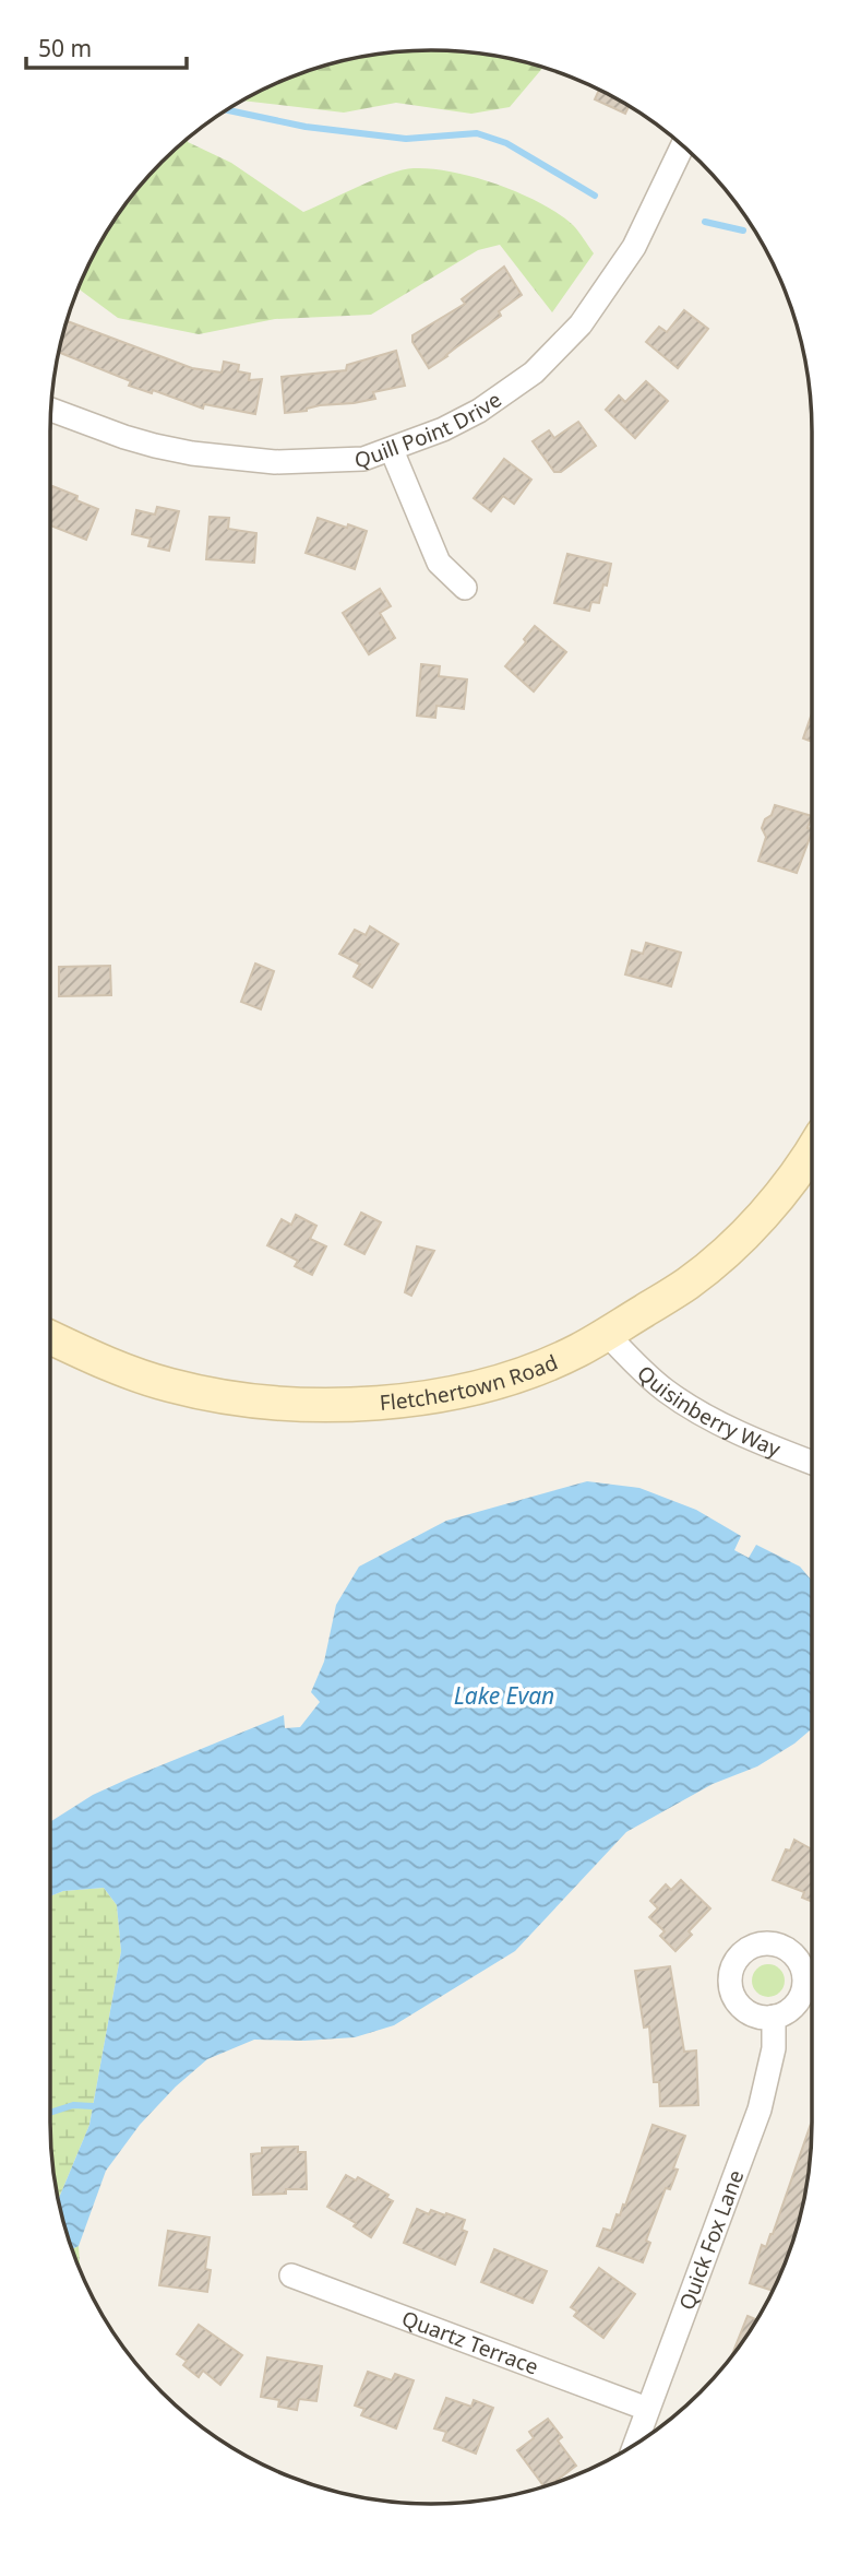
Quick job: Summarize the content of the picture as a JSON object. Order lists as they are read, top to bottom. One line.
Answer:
{"streets":{"street":["Quill Point Drive","Fletchertown Road","Quisinberry Way","Quick Fox Lane","Quartz Terrace"]},"crossings":[["Fletchertown Road","Quisinberry Way"],["Quick Fox Lane","Quartz Terrace"]],"water":["Lake Evan"],"scale_bar":"50 m"}
